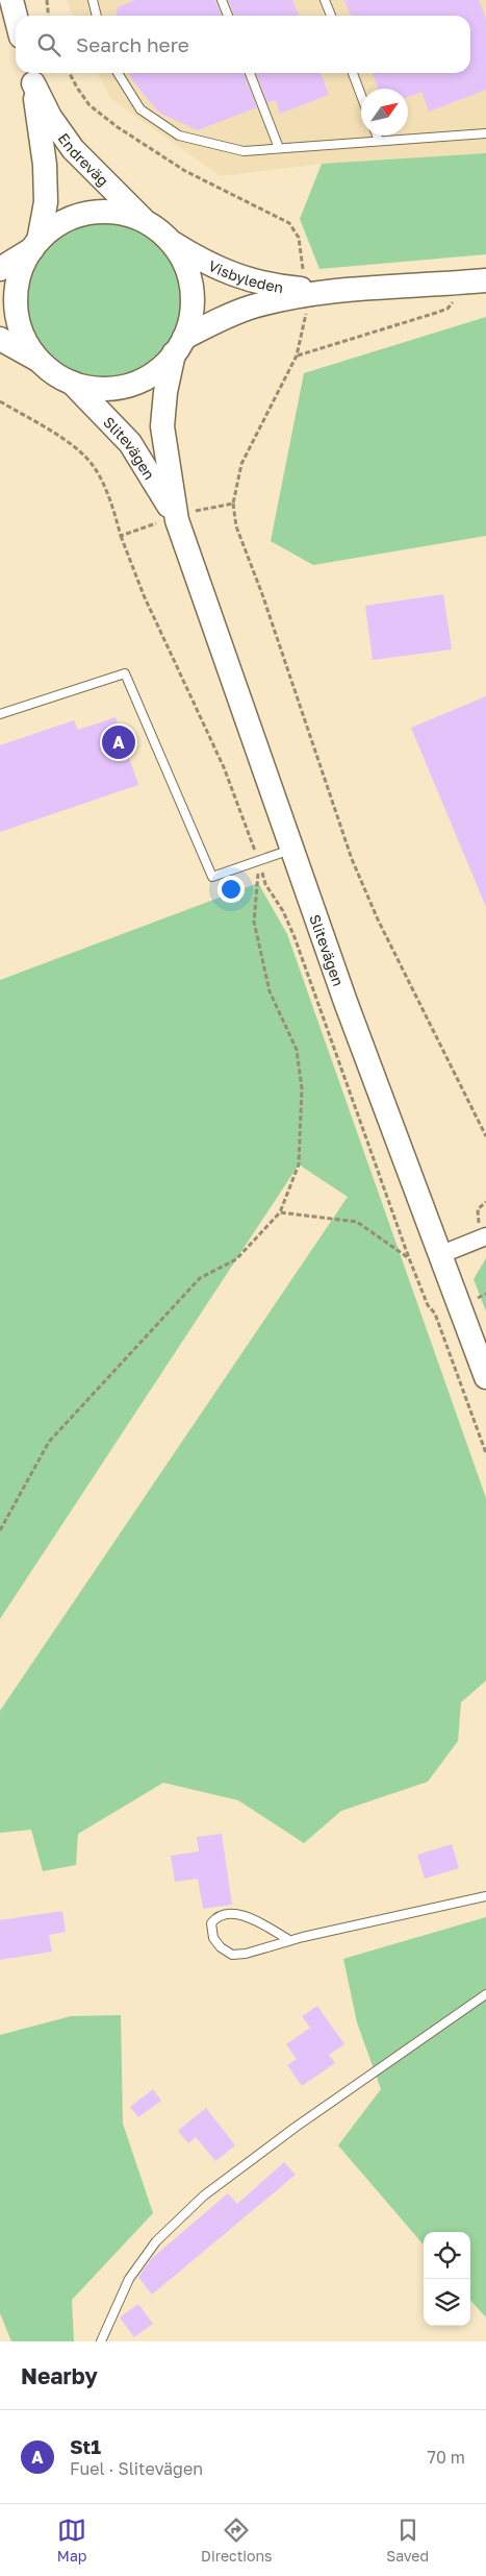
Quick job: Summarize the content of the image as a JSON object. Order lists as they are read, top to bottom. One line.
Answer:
{"streets":{"main road":["Endreväg","Visbyleden","Slitevägen"]},"crossings":[["Endreväg","Visbyleden"],["Endreväg","Slitevägen"],["Visbyleden","Slitevägen"]],"north":"top right","page":{"search":"Search here","pins":"A","heading":"Nearby","list":[{"mark":"A","name":"St1","note":"Fuel · Slitevägen","value":"70 m"}],"nav":["Map","Directions","Saved"]}}
